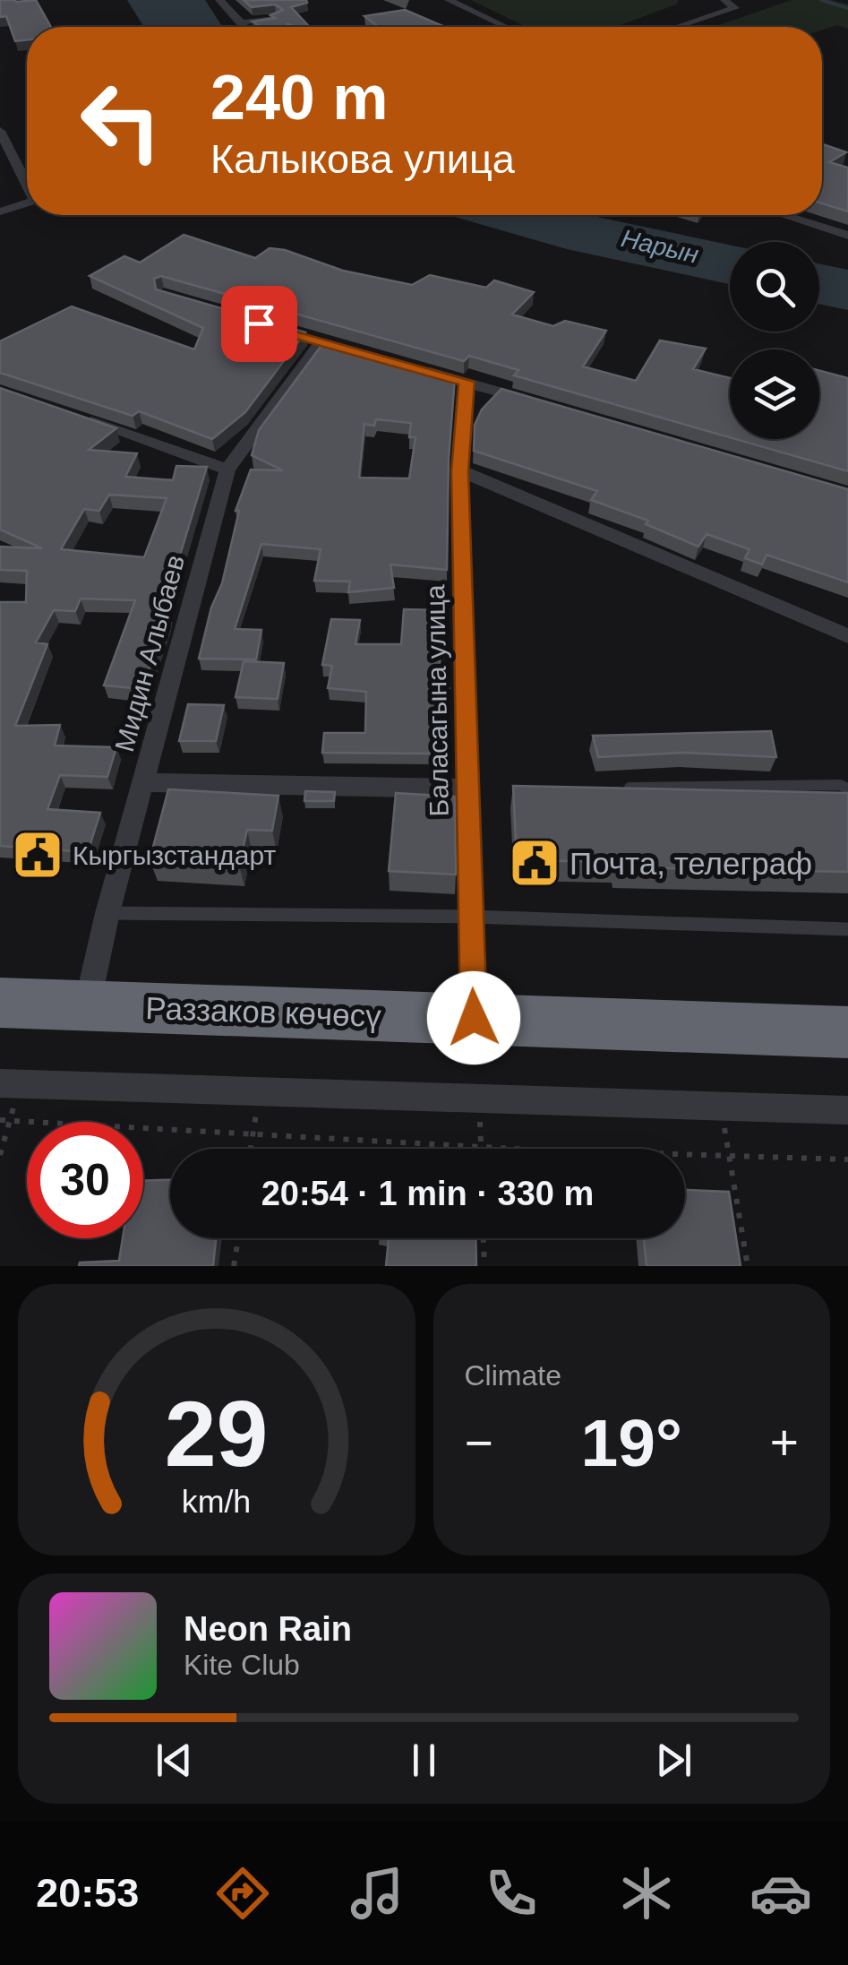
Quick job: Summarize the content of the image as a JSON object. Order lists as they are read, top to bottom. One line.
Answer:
{"streets":{"highway":["Раззаков көчөсү"],"street":["Мидин Алыбаев","Баласагына улица"]},"crossings":[["Мидин Алыбаев","Раззаков көчөсү"],["Баласагына улица","Раззаков көчөсү"]],"water":["Нарын"],"places":{"public building":["Кыргызстандарт","Почта, телеграф"]},"page":{"turn":["240 m","Калыкова улица"],"limit":"30","trip":"20:54 · 1 min · 330 m","tile":"Climate","heat":["−","19°","+"],"song":["Neon Rain","Kite Club"],"tabs":"20:53","gauge":["29","km/h"]}}
